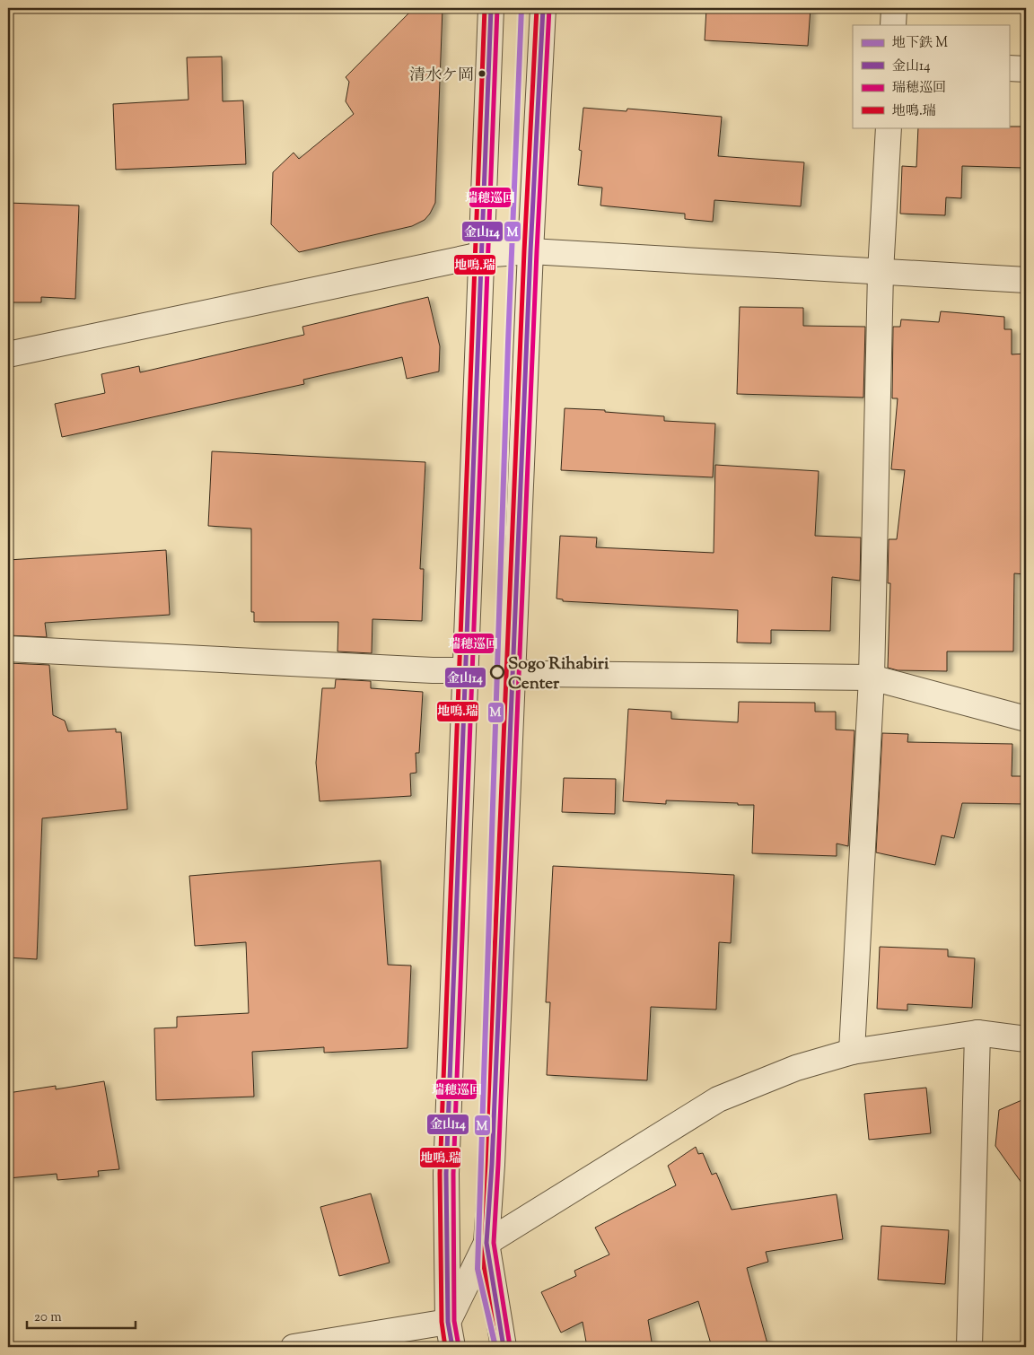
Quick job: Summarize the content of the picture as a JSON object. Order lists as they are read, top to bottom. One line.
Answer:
{"places":["清水ケ岡","Sogo Rihabiri Center"],"lines":["metro line M","transit line 金山14","transit line 瑞穂巡回","transit line 地鳴.瑞"],"legend":["地下鉄 M","金山14","瑞穂巡回","地鳴.瑞"],"scale_bar":"20 m"}
